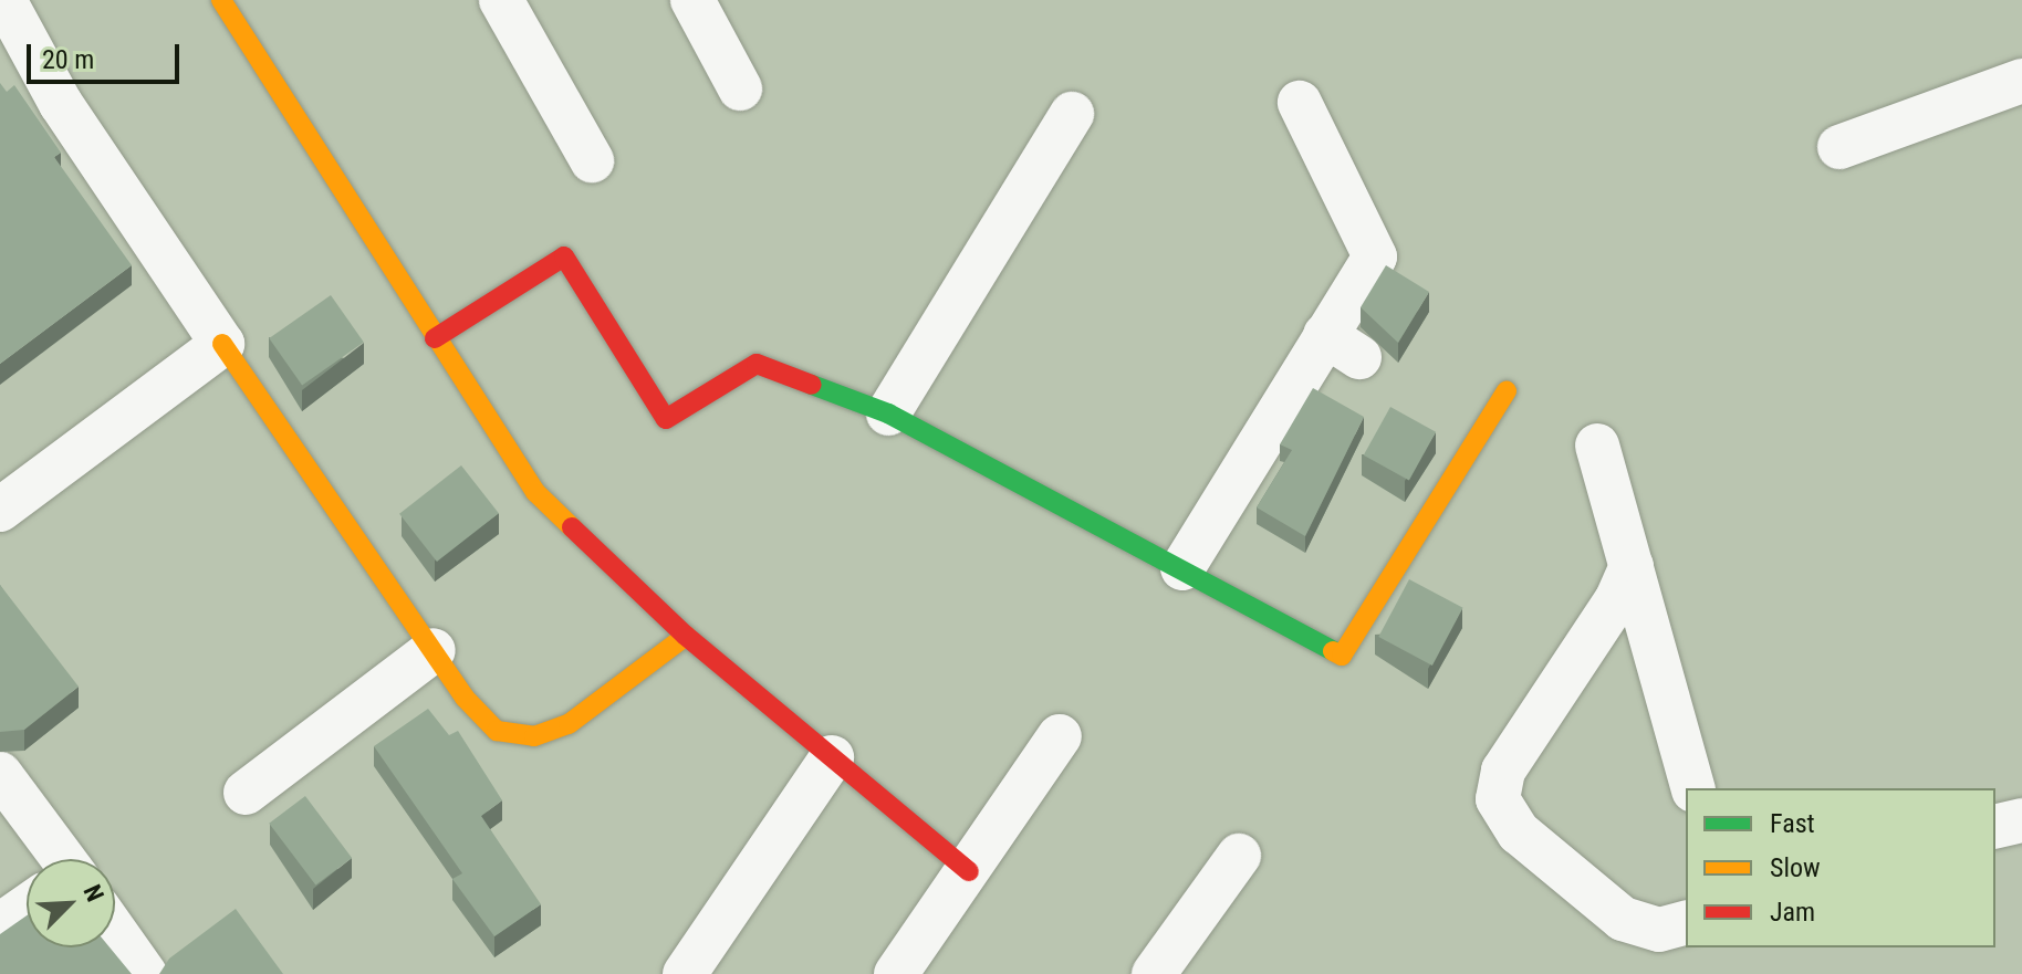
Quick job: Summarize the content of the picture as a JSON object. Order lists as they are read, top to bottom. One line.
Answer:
{"legend":["Fast","Slow","Jam"],"scale_bar":"20 m","north":"top right"}
